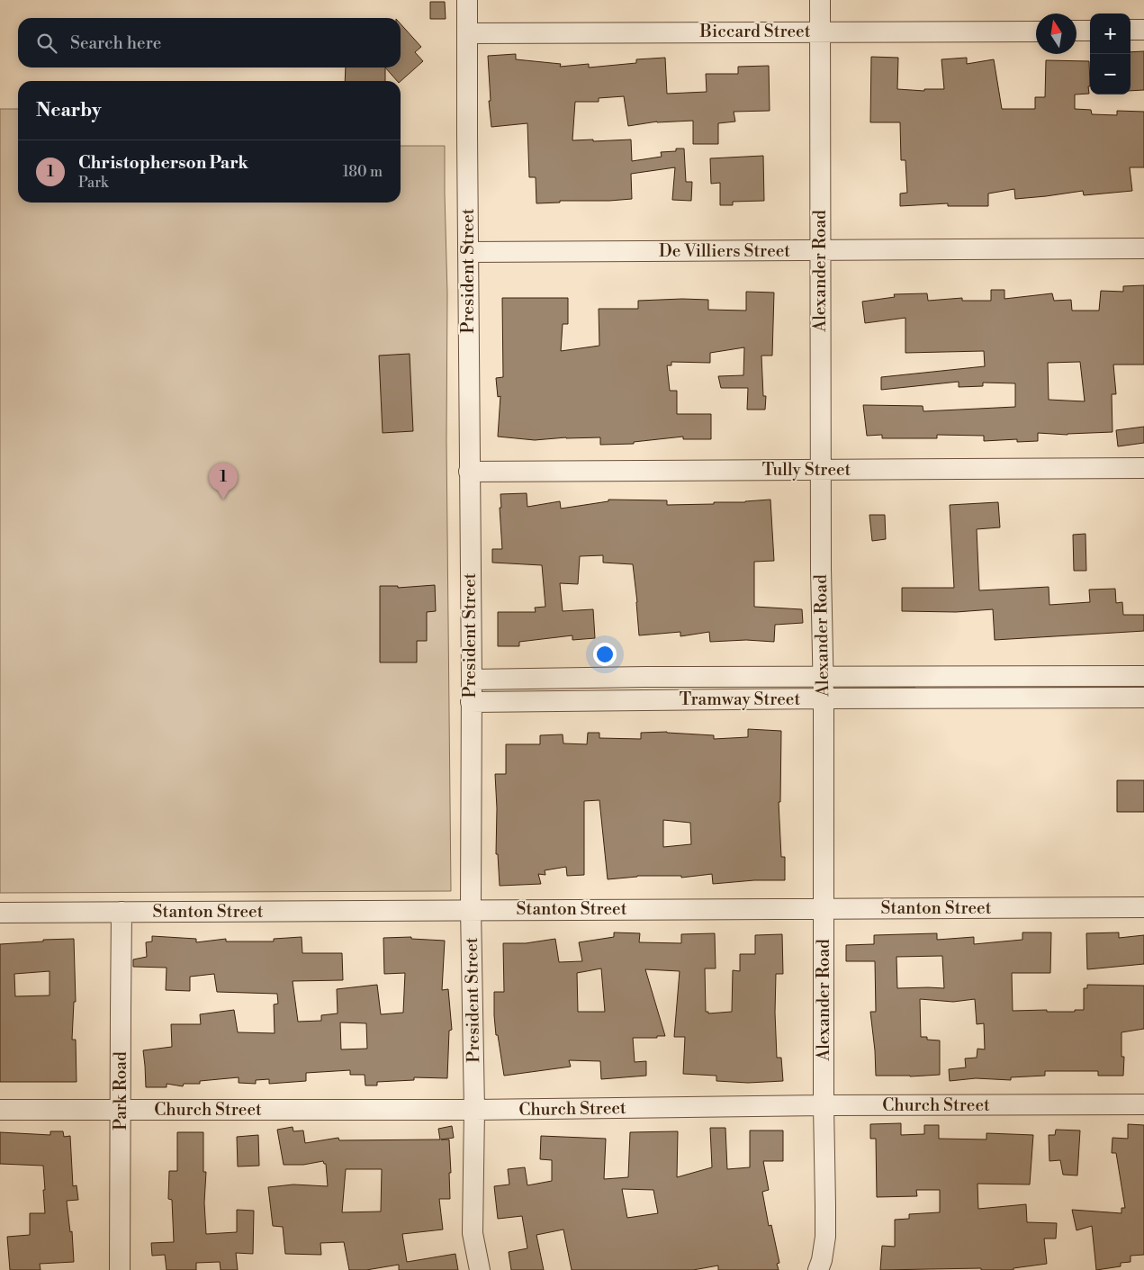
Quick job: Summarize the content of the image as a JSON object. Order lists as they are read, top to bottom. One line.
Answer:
{"streets":{"street":["Biccard Street","De Villiers Street","President Street","Alexander Road","Tully Street","Tramway Street","Stanton Street","Park Road","Church Street"]},"crossings":[["Biccard Street","President Street"],["Biccard Street","Alexander Road"],["De Villiers Street","President Street"],["De Villiers Street","Alexander Road"],["President Street","Tully Street"],["President Street","Tramway Street"],["President Street","Stanton Street"],["President Street","Church Street"],["Alexander Road","Tully Street"],["Alexander Road","Tramway Street"],["Alexander Road","Stanton Street"],["Alexander Road","Church Street"],["Stanton Street","Park Road"],["Park Road","Church Street"]],"north":"top","page":{"map_buttons":["+","−"],"search":"Search here","heading":"Nearby","list":[{"mark":"1","name":"Christopherson Park","note":"Park","value":"180 m"}],"pins":"1"}}
